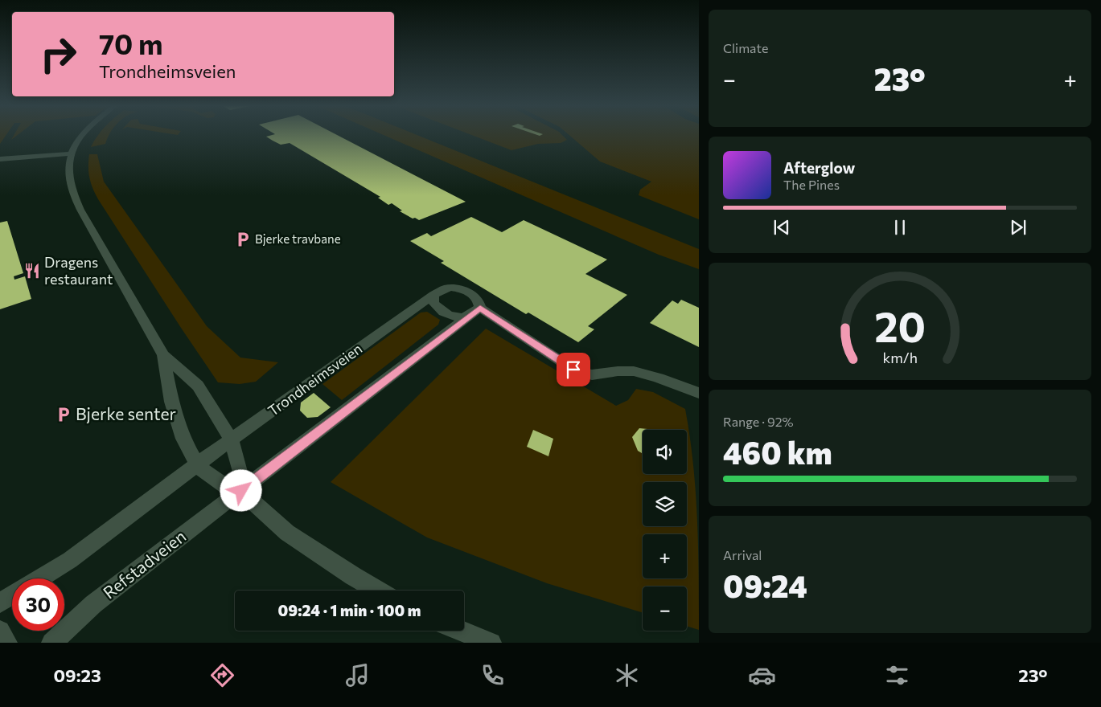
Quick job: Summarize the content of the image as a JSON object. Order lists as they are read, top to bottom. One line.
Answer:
{"streets":{"street":["Trondheimsveien","Refstadveien"]},"places":{"parking":["Bjerke travbane","Bjerke senter"],"restaurant":["Dragens restaurant"]},"page":{"tile":["Climate",["Range · 92%","460 km"],["Arrival","09:24"]],"turn":["70 m","Trondheimsveien"],"heat":["−","23°","+"],"song":["Afterglow","The Pines"],"map_buttons":["+","−"],"limit":"30","trip":"09:24 · 1 min · 100 m","tabs":["09:23","23°"],"gauge":["20","km/h"]}}
